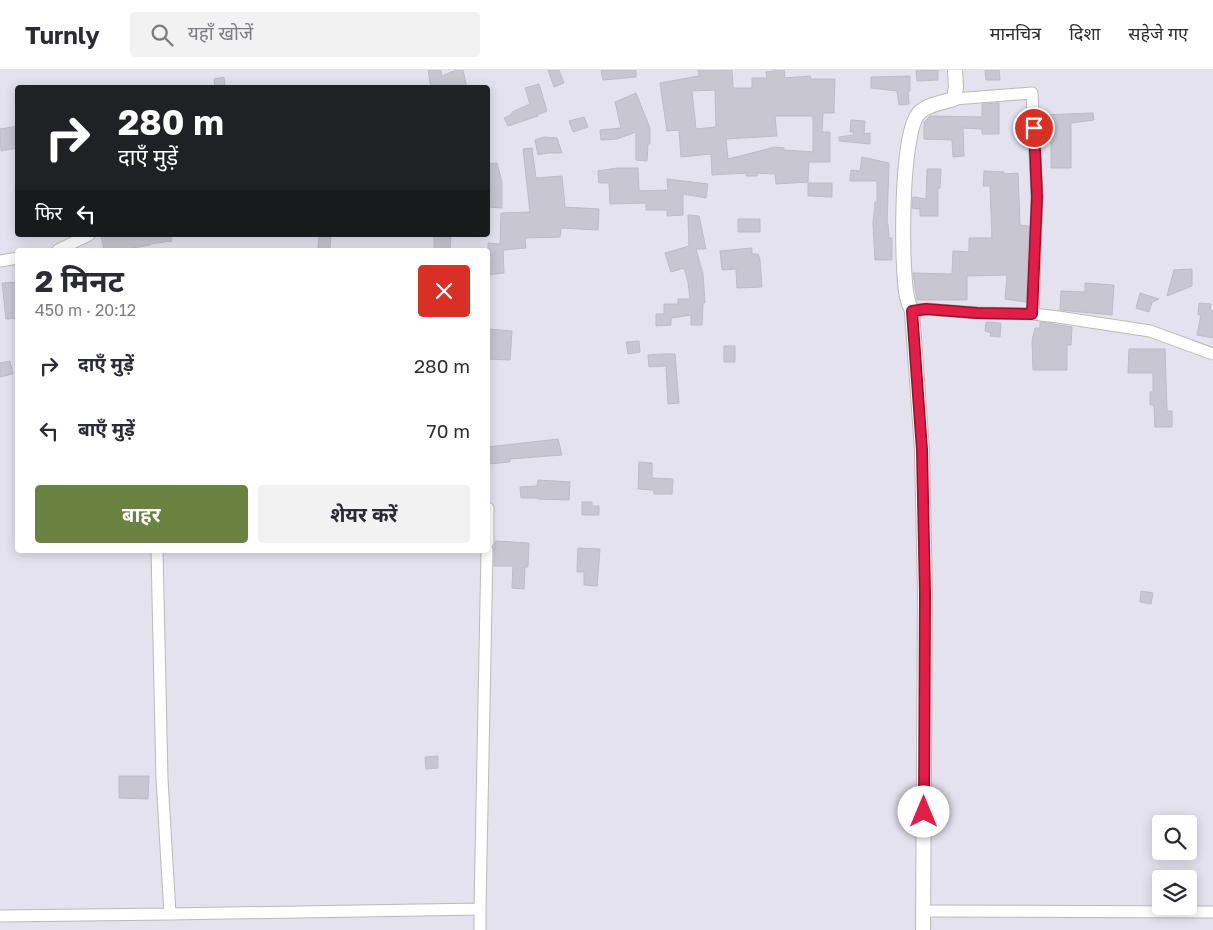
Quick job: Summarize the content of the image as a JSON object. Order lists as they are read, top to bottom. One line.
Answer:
{"page":{"header":"Turnly","search":"यहाँ खोजें","nav":["मानचित्र","दिशा","सहेजे गए"],"turn":["280 m","दाएँ मुड़ें"],"then":"फिर","heading":["2 मिनट","450 m · 20:12"],"list":[{"name":"दाएँ मुड़ें","value":"280 m"},{"name":"बाएँ मुड़ें","value":"70 m"}],"buttons":["बाहर","शेयर करें"]}}
